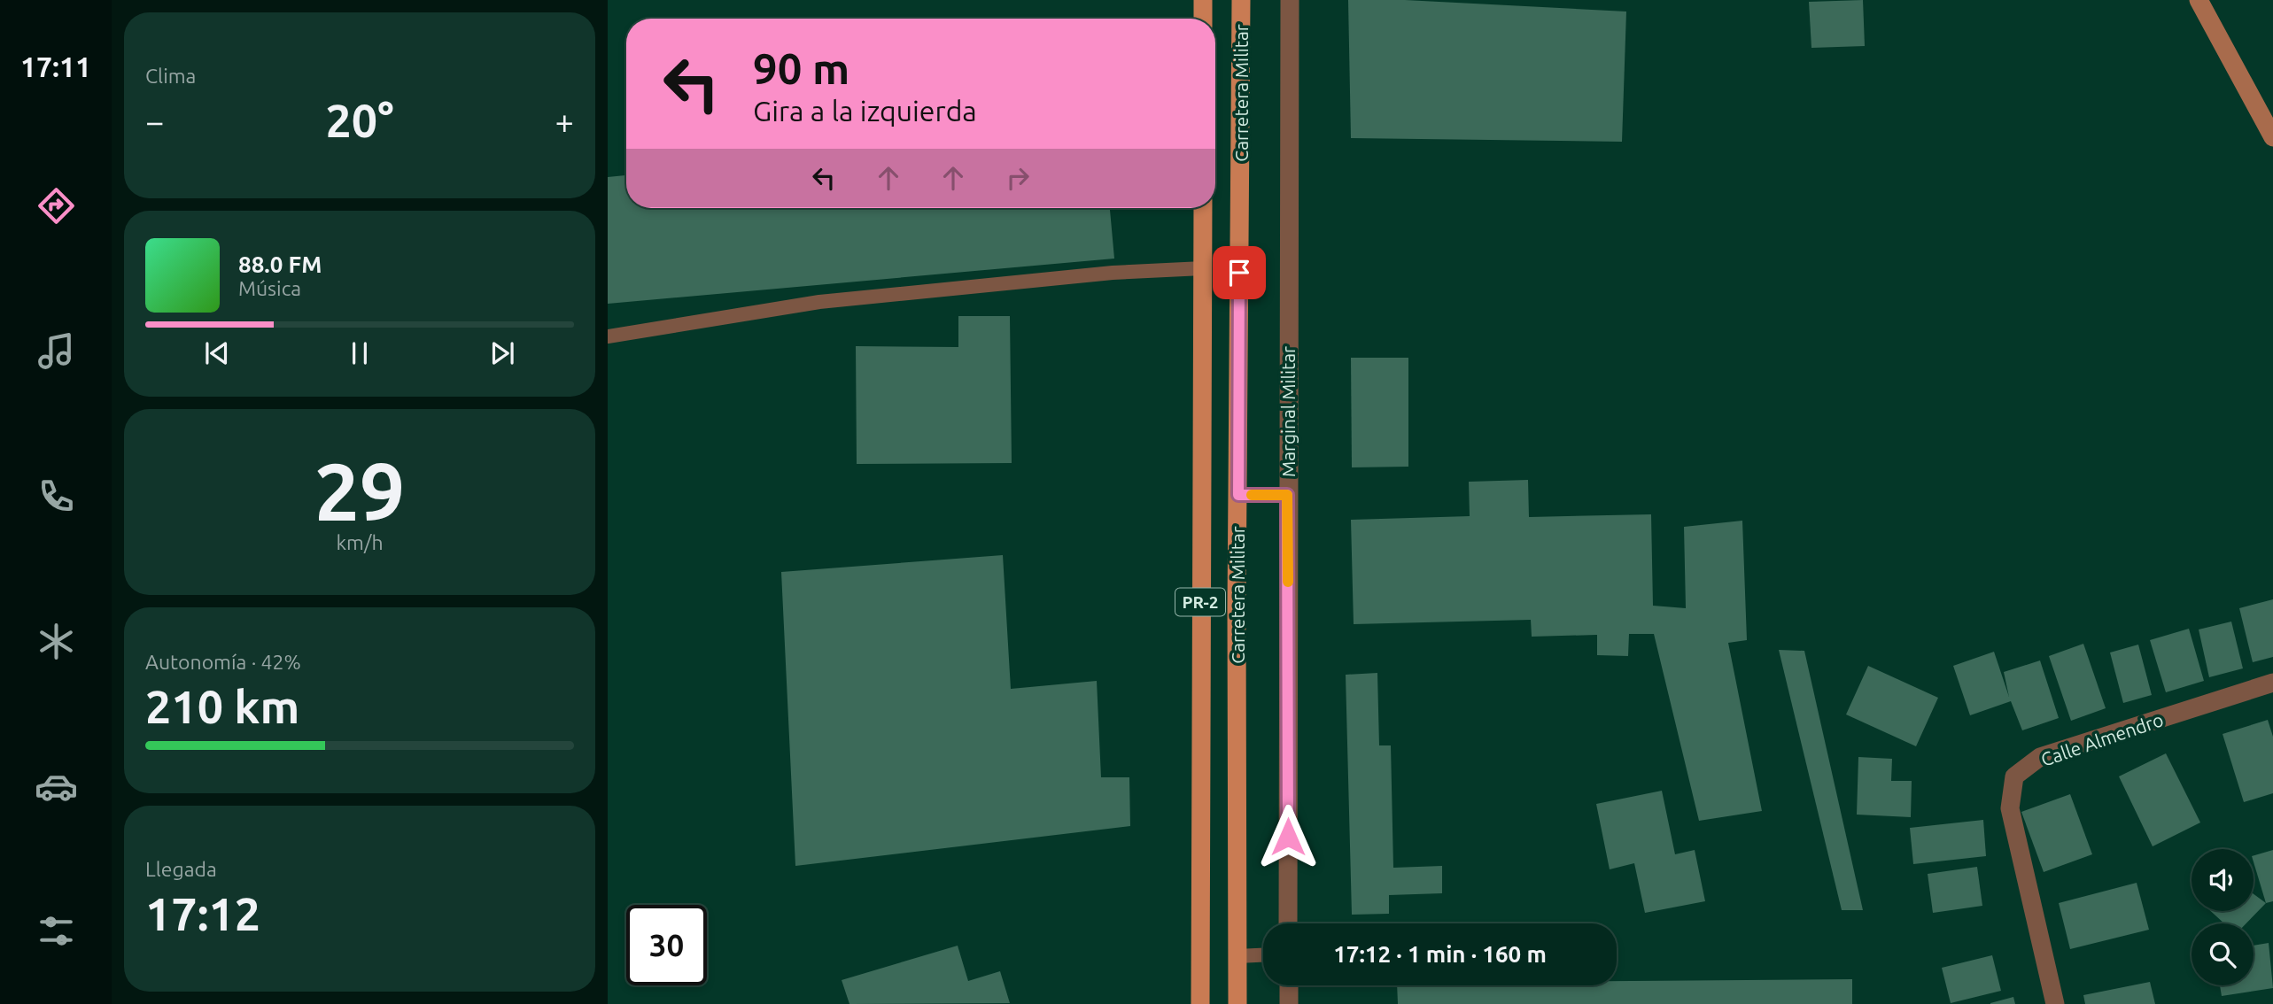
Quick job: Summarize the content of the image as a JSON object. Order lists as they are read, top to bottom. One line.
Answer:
{"streets":{"main road":["Carretera Militar","PR-2"],"street":["Marginal Militar","Calle Almendro"]},"page":{"tabs":"17:11","tile":["Clima",["29","km/h"],["Autonomía · 42%","210 km"],["Llegada","17:12"]],"turn":["90 m","Gira a la izquierda"],"heat":["−","20°","+"],"song":["88.0 FM","Música"],"limit":"30","trip":"17:12 · 1 min · 160 m"}}
